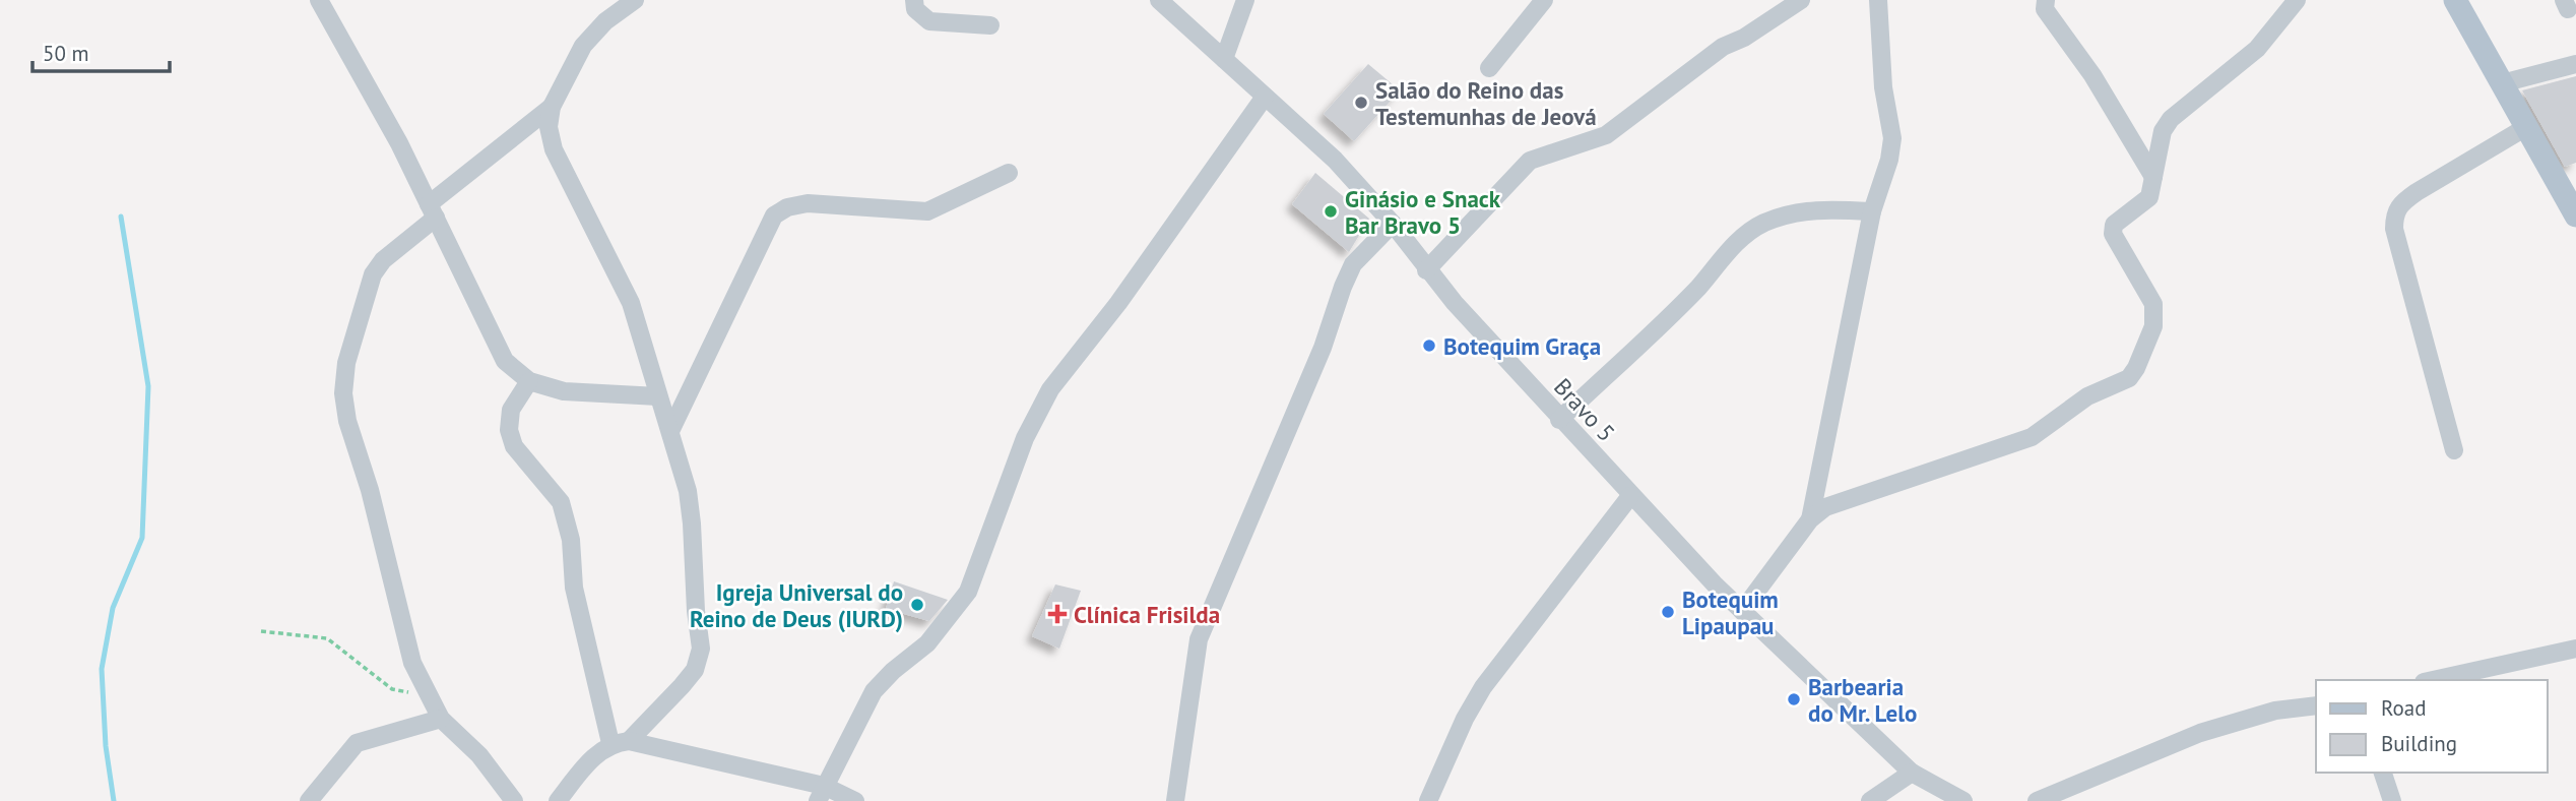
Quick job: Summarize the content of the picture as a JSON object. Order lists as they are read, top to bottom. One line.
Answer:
{"streets":{"street":["Bravo 5"]},"places":{"other":["Salão do Reino das Testemunhas de Jeová","Ginásio e Snack Bar Bravo 5","Botequim Graça","Igreja Universal do Reino de Deus (IURD)","Botequim Lipaupau","Barbearia do Mr. Lelo"],"health":["Clínica Frisilda"]},"legend":["Road","Building"],"scale_bar":"50 m"}
